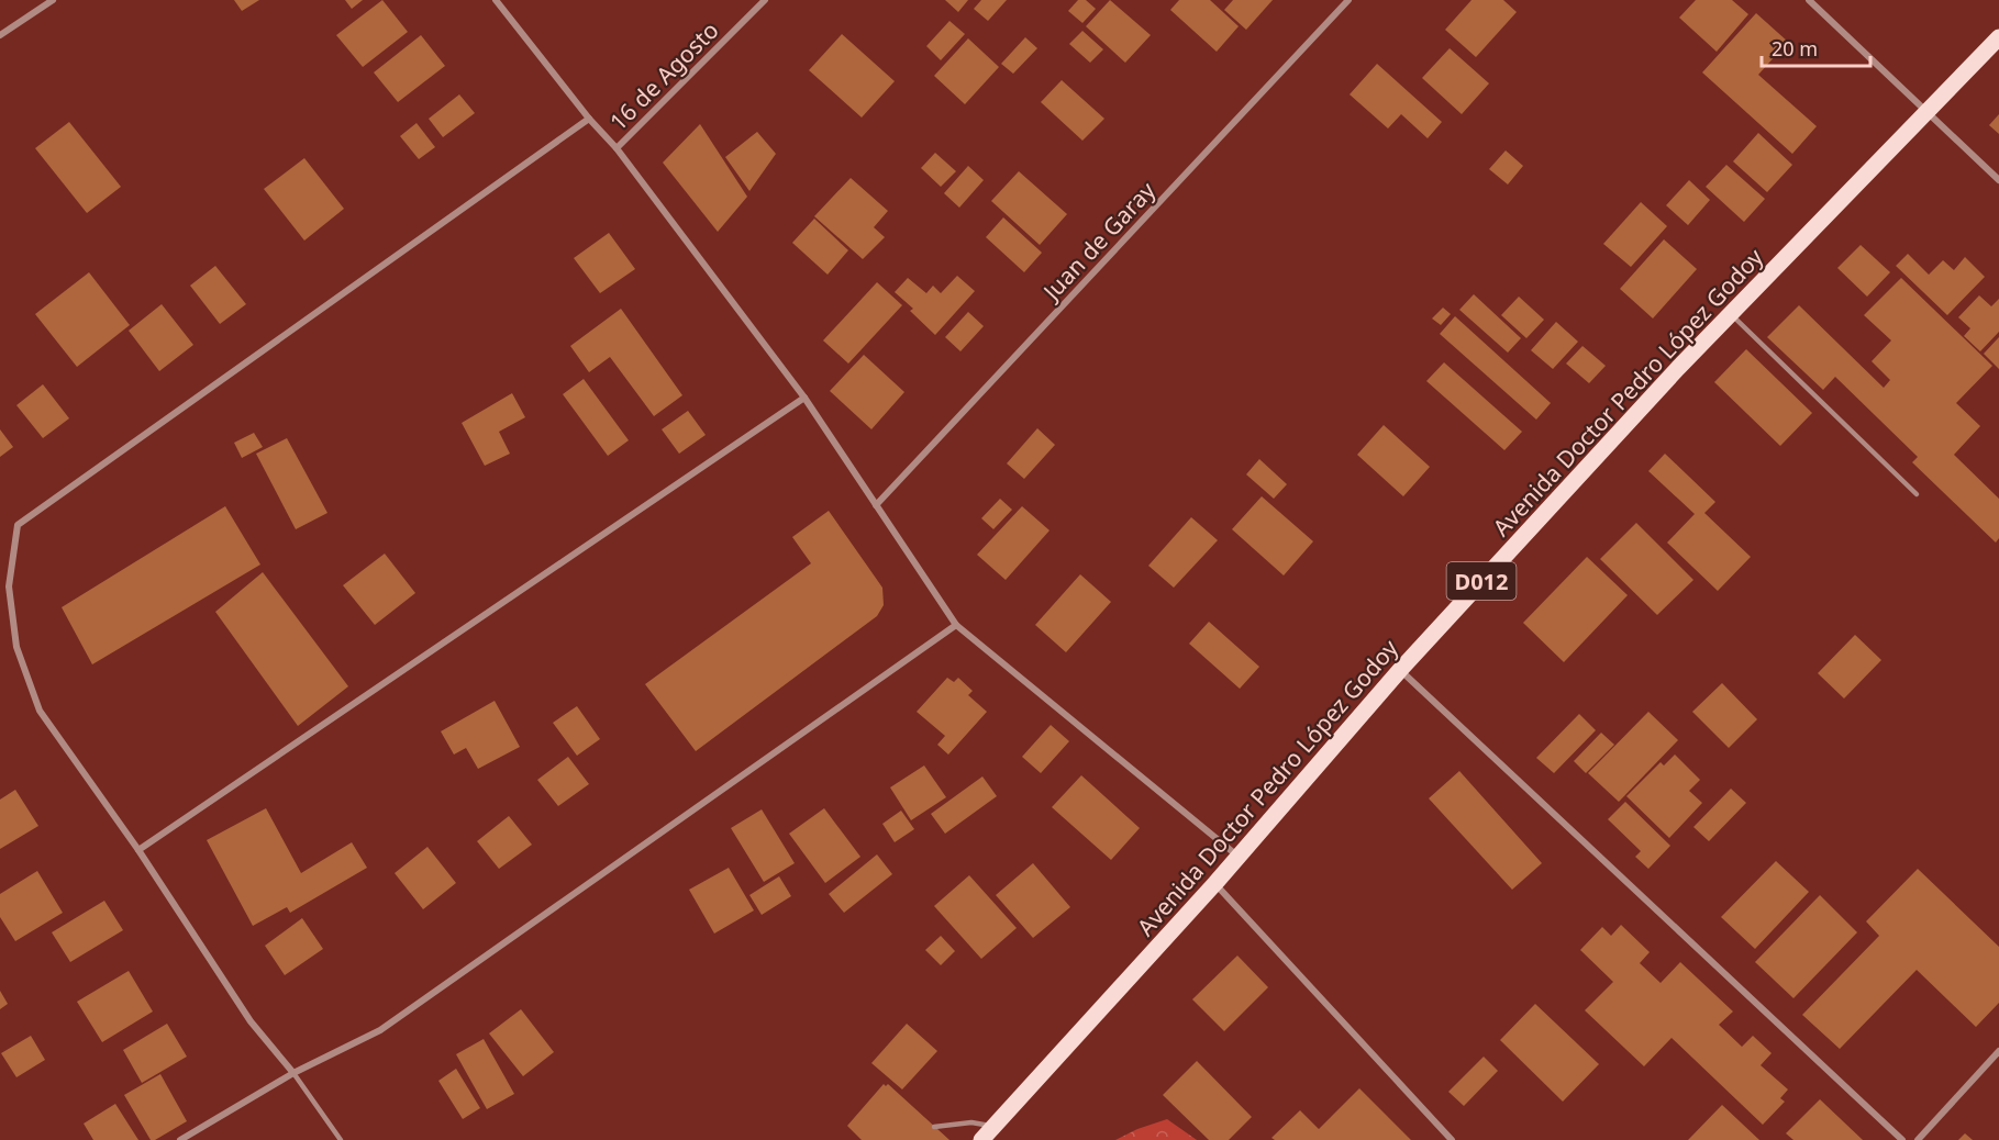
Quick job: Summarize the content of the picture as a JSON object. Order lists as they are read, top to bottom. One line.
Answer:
{"streets":{"main road":["Avenida Doctor Pedro López Godoy","D012"],"street":["16 de Agosto","Juan de Garay"]},"scale_bar":"20 m"}
